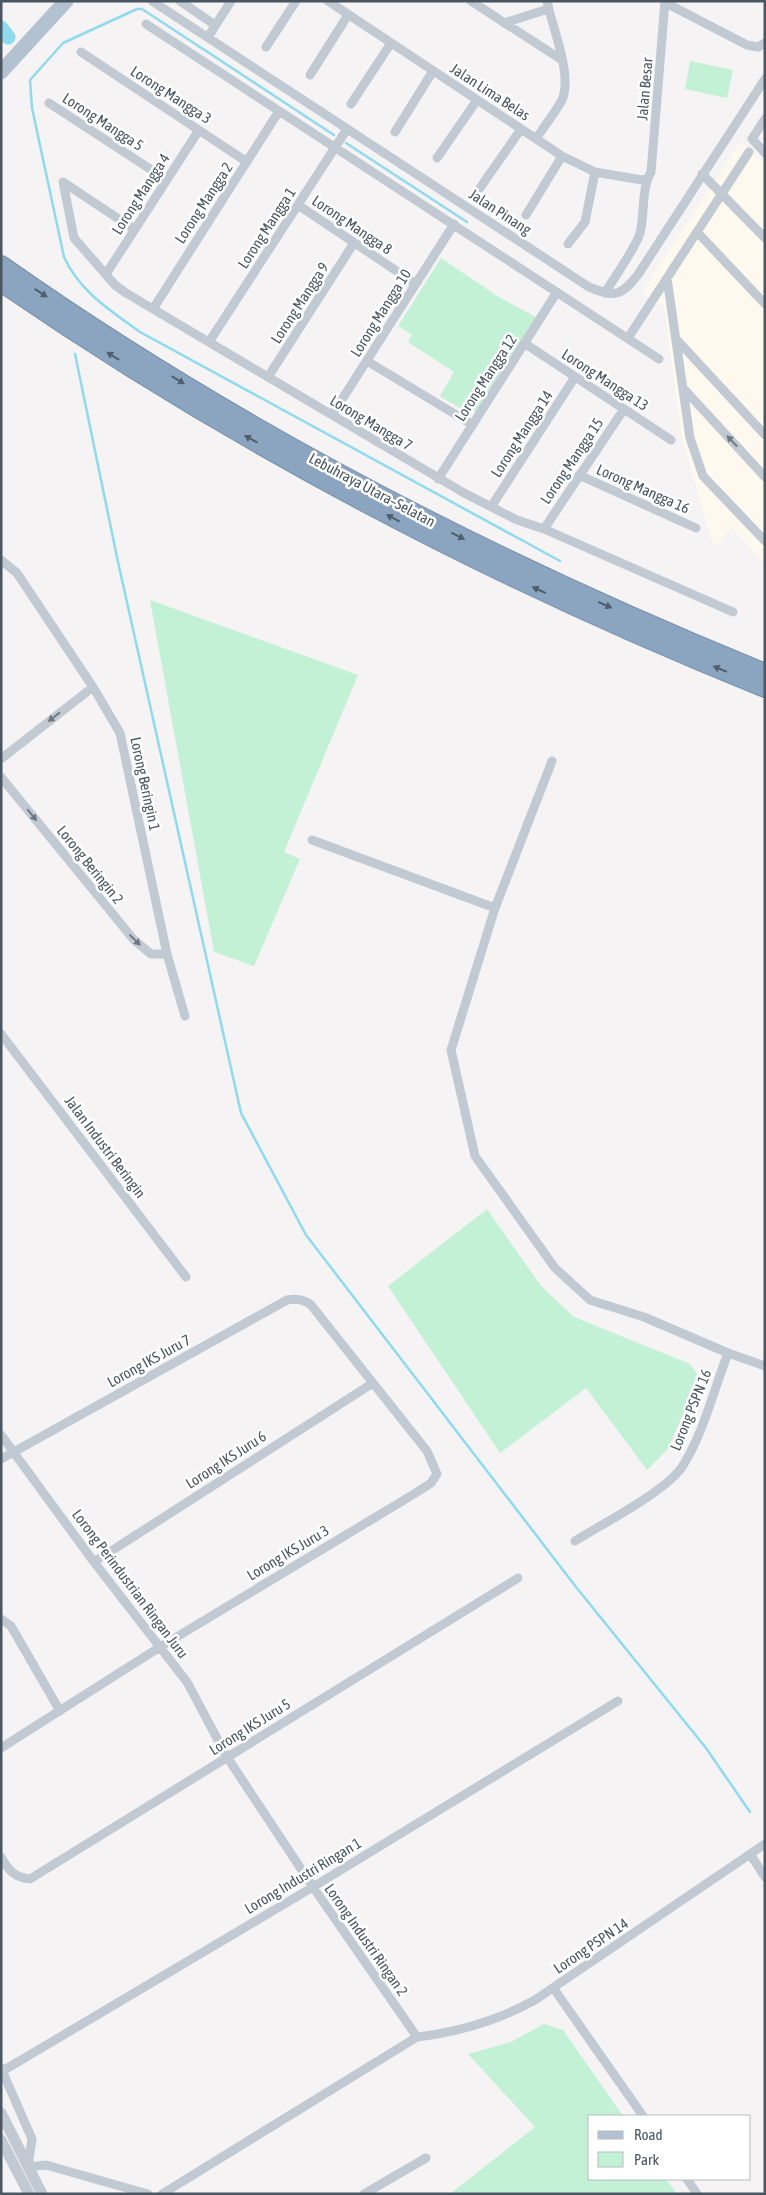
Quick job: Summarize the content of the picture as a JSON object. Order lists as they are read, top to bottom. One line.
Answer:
{"streets":{"highway":["Lebuhraya Utara–Selatan"],"street":["Jalan Besar","Jalan Lima Belas","Lorong Mangga 3","Lorong Mangga 5","Lorong Mangga 4","Lorong Mangga 2","Jalan Pinang","Lorong Mangga 8","Lorong Mangga 1","Lorong Mangga 9","Lorong Mangga 10","Lorong Mangga 12","Lorong Mangga 13","Lorong Mangga 7","Lorong Mangga 14","Lorong Mangga 15","Lorong Mangga 16","Lorong Beringin 1","Lorong Beringin 2","Jalan Industri Beringin","Lorong IKS Juru 7","Lorong PSPN 16","Lorong IKS Juru 6","Lorong IKS Juru 3","Lorong Perindustrian Ringan Juru","Lorong IKS Juru 5","Lorong Industri Ringan 1","Lorong Industri Ringan 2","Lorong PSPN 14"]},"crossings":[["Jalan Besar","Jalan Lima Belas"],["Jalan Besar","Jalan Pinang"],["Lorong Mangga 3","Lorong Mangga 4"],["Lorong Mangga 3","Lorong Mangga 2"],["Lorong Mangga 5","Lorong Mangga 4"],["Lorong Mangga 4","Lorong Mangga 7"],["Lorong Mangga 2","Lorong Mangga 7"],["Jalan Pinang","Lorong Mangga 1"],["Lorong Mangga 8","Lorong Mangga 1"],["Lorong Mangga 8","Lorong Mangga 9"],["Lorong Mangga 8","Lorong Mangga 10"],["Lorong Mangga 1","Lorong Mangga 7"],["Lorong Mangga 9","Lorong Mangga 7"],["Lorong Mangga 10","Lorong Mangga 7"],["Lorong Mangga 12","Lorong Mangga 13"],["Lorong Mangga 12","Lorong Mangga 7"],["Lorong Mangga 13","Lorong Mangga 14"],["Lorong Mangga 13","Lorong Mangga 15"],["Lorong Mangga 7","Lorong Mangga 14"],["Lorong Mangga 7","Lorong Mangga 15"],["Lorong Mangga 15","Lorong Mangga 16"],["Lorong Beringin 1","Lorong Beringin 2"],["Lorong IKS Juru 7","Lorong IKS Juru 6"],["Lorong IKS Juru 7","Lorong IKS Juru 3"],["Lorong IKS Juru 7","Lorong Perindustrian Ringan Juru"],["Lorong IKS Juru 6","Lorong IKS Juru 3"],["Lorong IKS Juru 6","Lorong Perindustrian Ringan Juru"],["Lorong IKS Juru 3","Lorong Perindustrian Ringan Juru"],["Lorong Perindustrian Ringan Juru","Lorong IKS Juru 5"],["Lorong Perindustrian Ringan Juru","Lorong Industri Ringan 2"],["Lorong IKS Juru 5","Lorong Industri Ringan 2"],["Lorong Industri Ringan 1","Lorong Industri Ringan 2"],["Lorong Industri Ringan 2","Lorong PSPN 14"]],"one_way":["Lorong Beringin 2"],"legend":["Road","Park"]}
